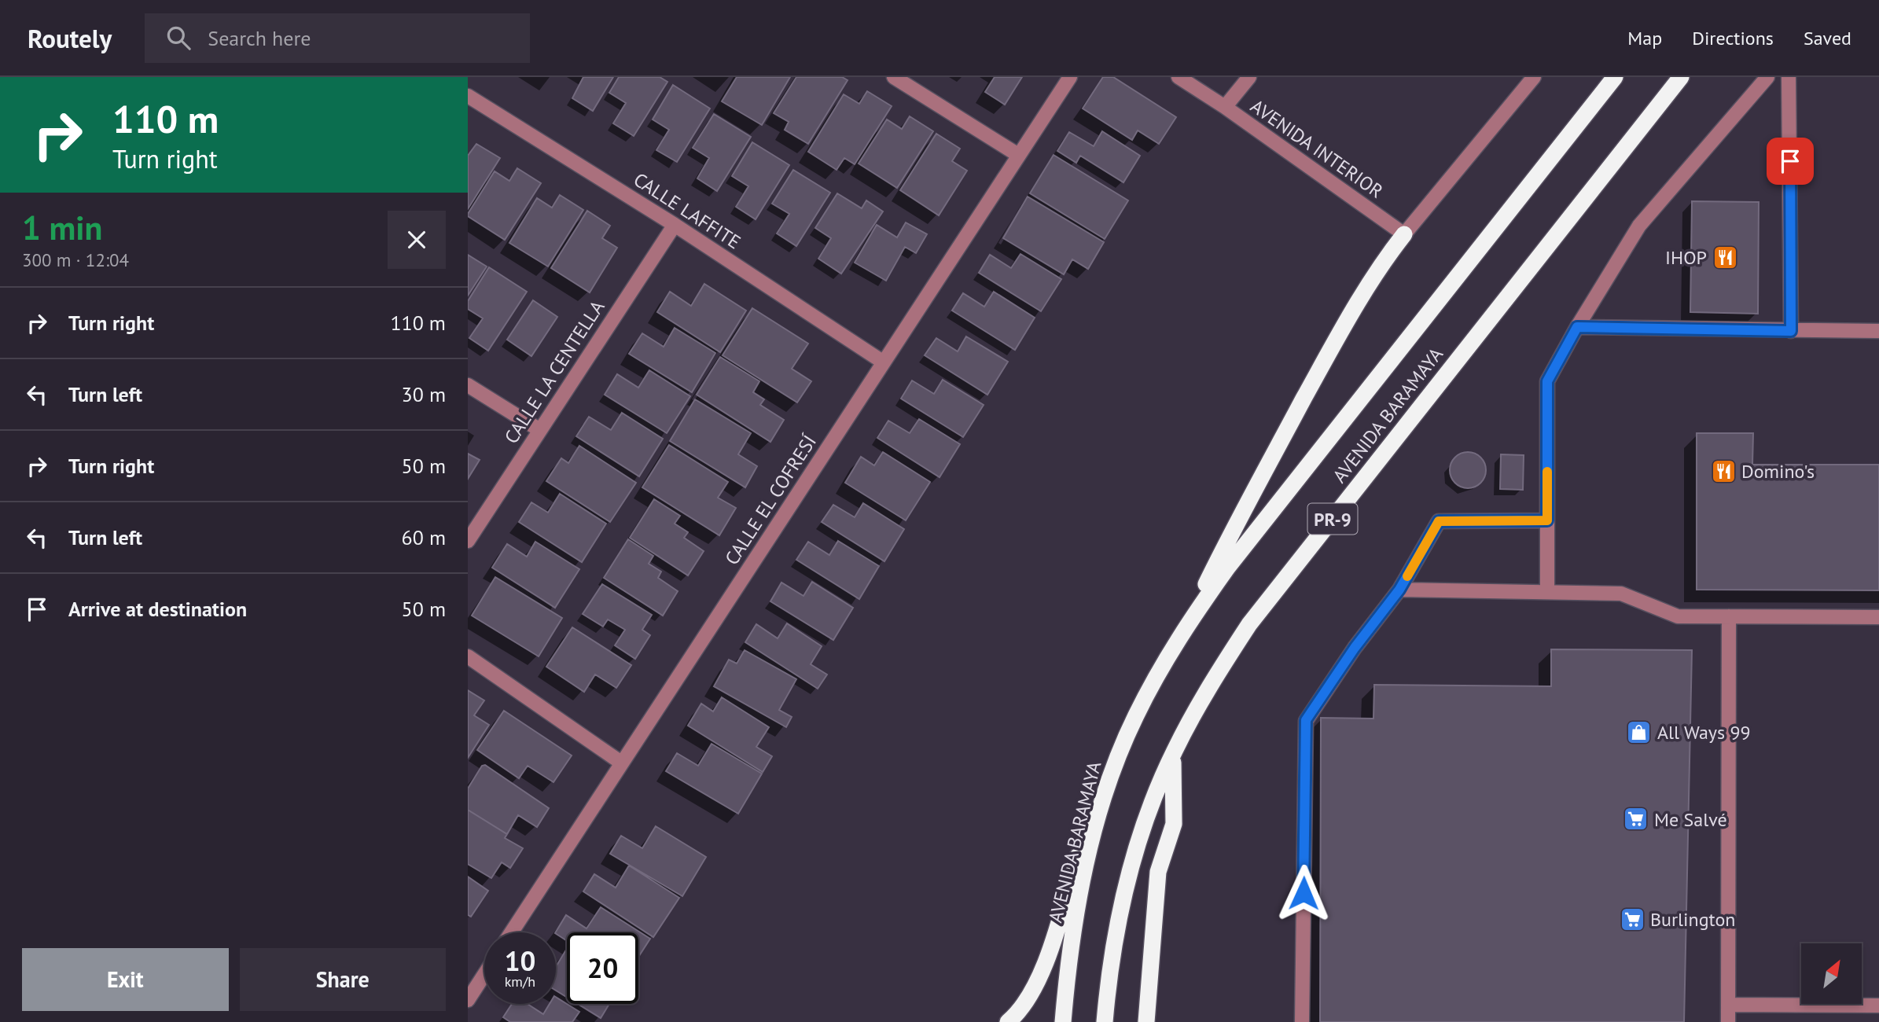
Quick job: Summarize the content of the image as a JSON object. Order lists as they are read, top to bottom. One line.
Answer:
{"streets":{"highway":["AVENIDA BARAMAYA","PR-9"],"street":["AVENIDA INTERIOR","CALLE LAFFITE","CALLE LA CENTELLA","CALLE EL COFRESÍ"]},"crossings":[["CALLE LAFFITE","CALLE LA CENTELLA"],["CALLE LAFFITE","CALLE EL COFRESÍ"]],"places":{"restaurant":["IHOP","Domino's"],"shop":["All Ways 99"],"supermarket":["Me Salvé","Burlington"]},"north":"top right","page":{"header":"Routely","search":"Search here","nav":["Map","Directions","Saved"],"turn":["110 m","Turn right"],"heading":["1 min","300 m · 12:04"],"list":[{"name":"Turn right","value":"110 m"},{"name":"Turn left","value":"30 m"},{"name":"Turn right","value":"50 m"},{"name":"Turn left","value":"60 m"},{"name":"Arrive at destination","value":"50 m"}],"speed":"10 km/h","limit":"20","buttons":["Exit","Share"]}}
